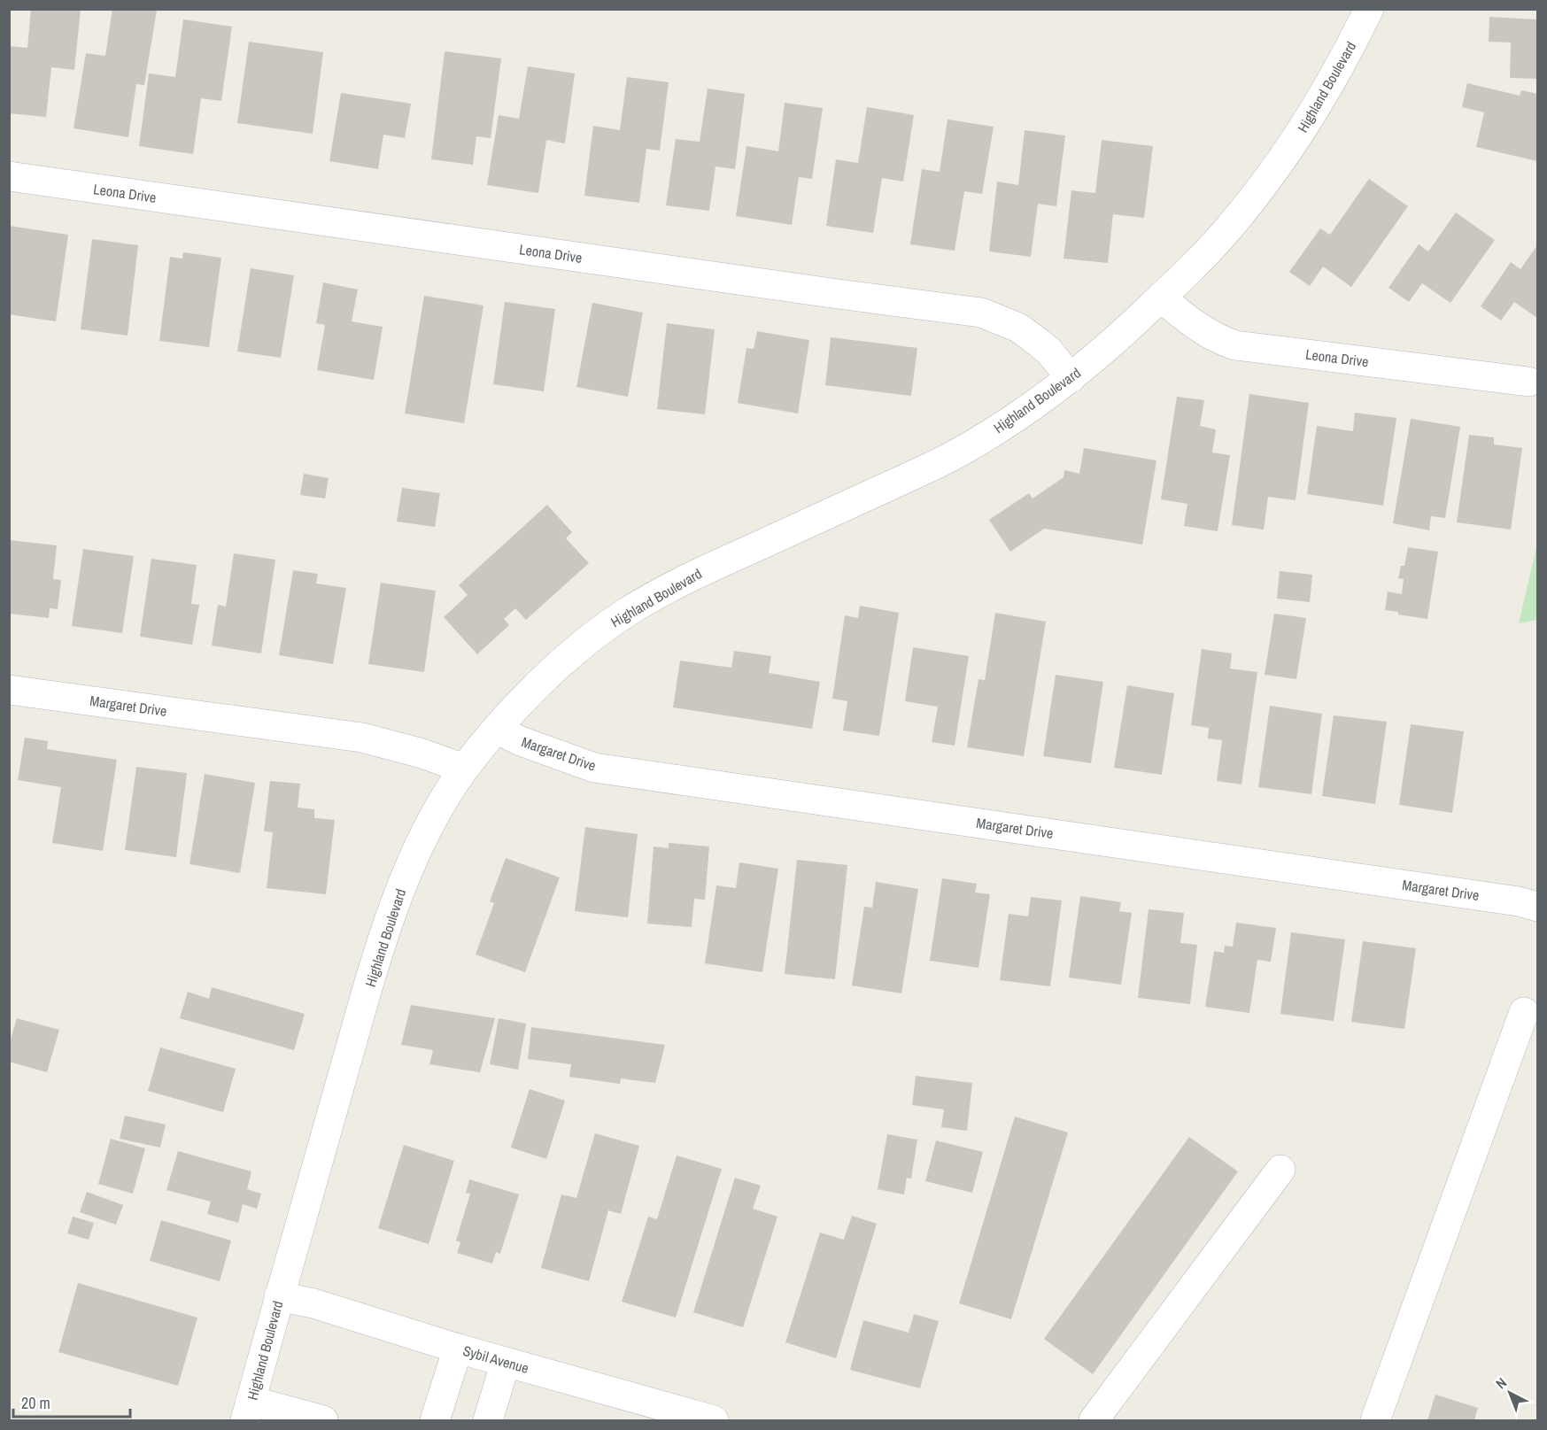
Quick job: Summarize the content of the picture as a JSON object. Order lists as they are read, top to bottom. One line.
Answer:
{"streets":{"street":["Highland Boulevard","Leona Drive","Margaret Drive","Sybil Avenue"]},"crossings":[["Highland Boulevard","Leona Drive"],["Highland Boulevard","Margaret Drive"],["Highland Boulevard","Sybil Avenue"]],"scale_bar":"20 m","north":"top left"}
